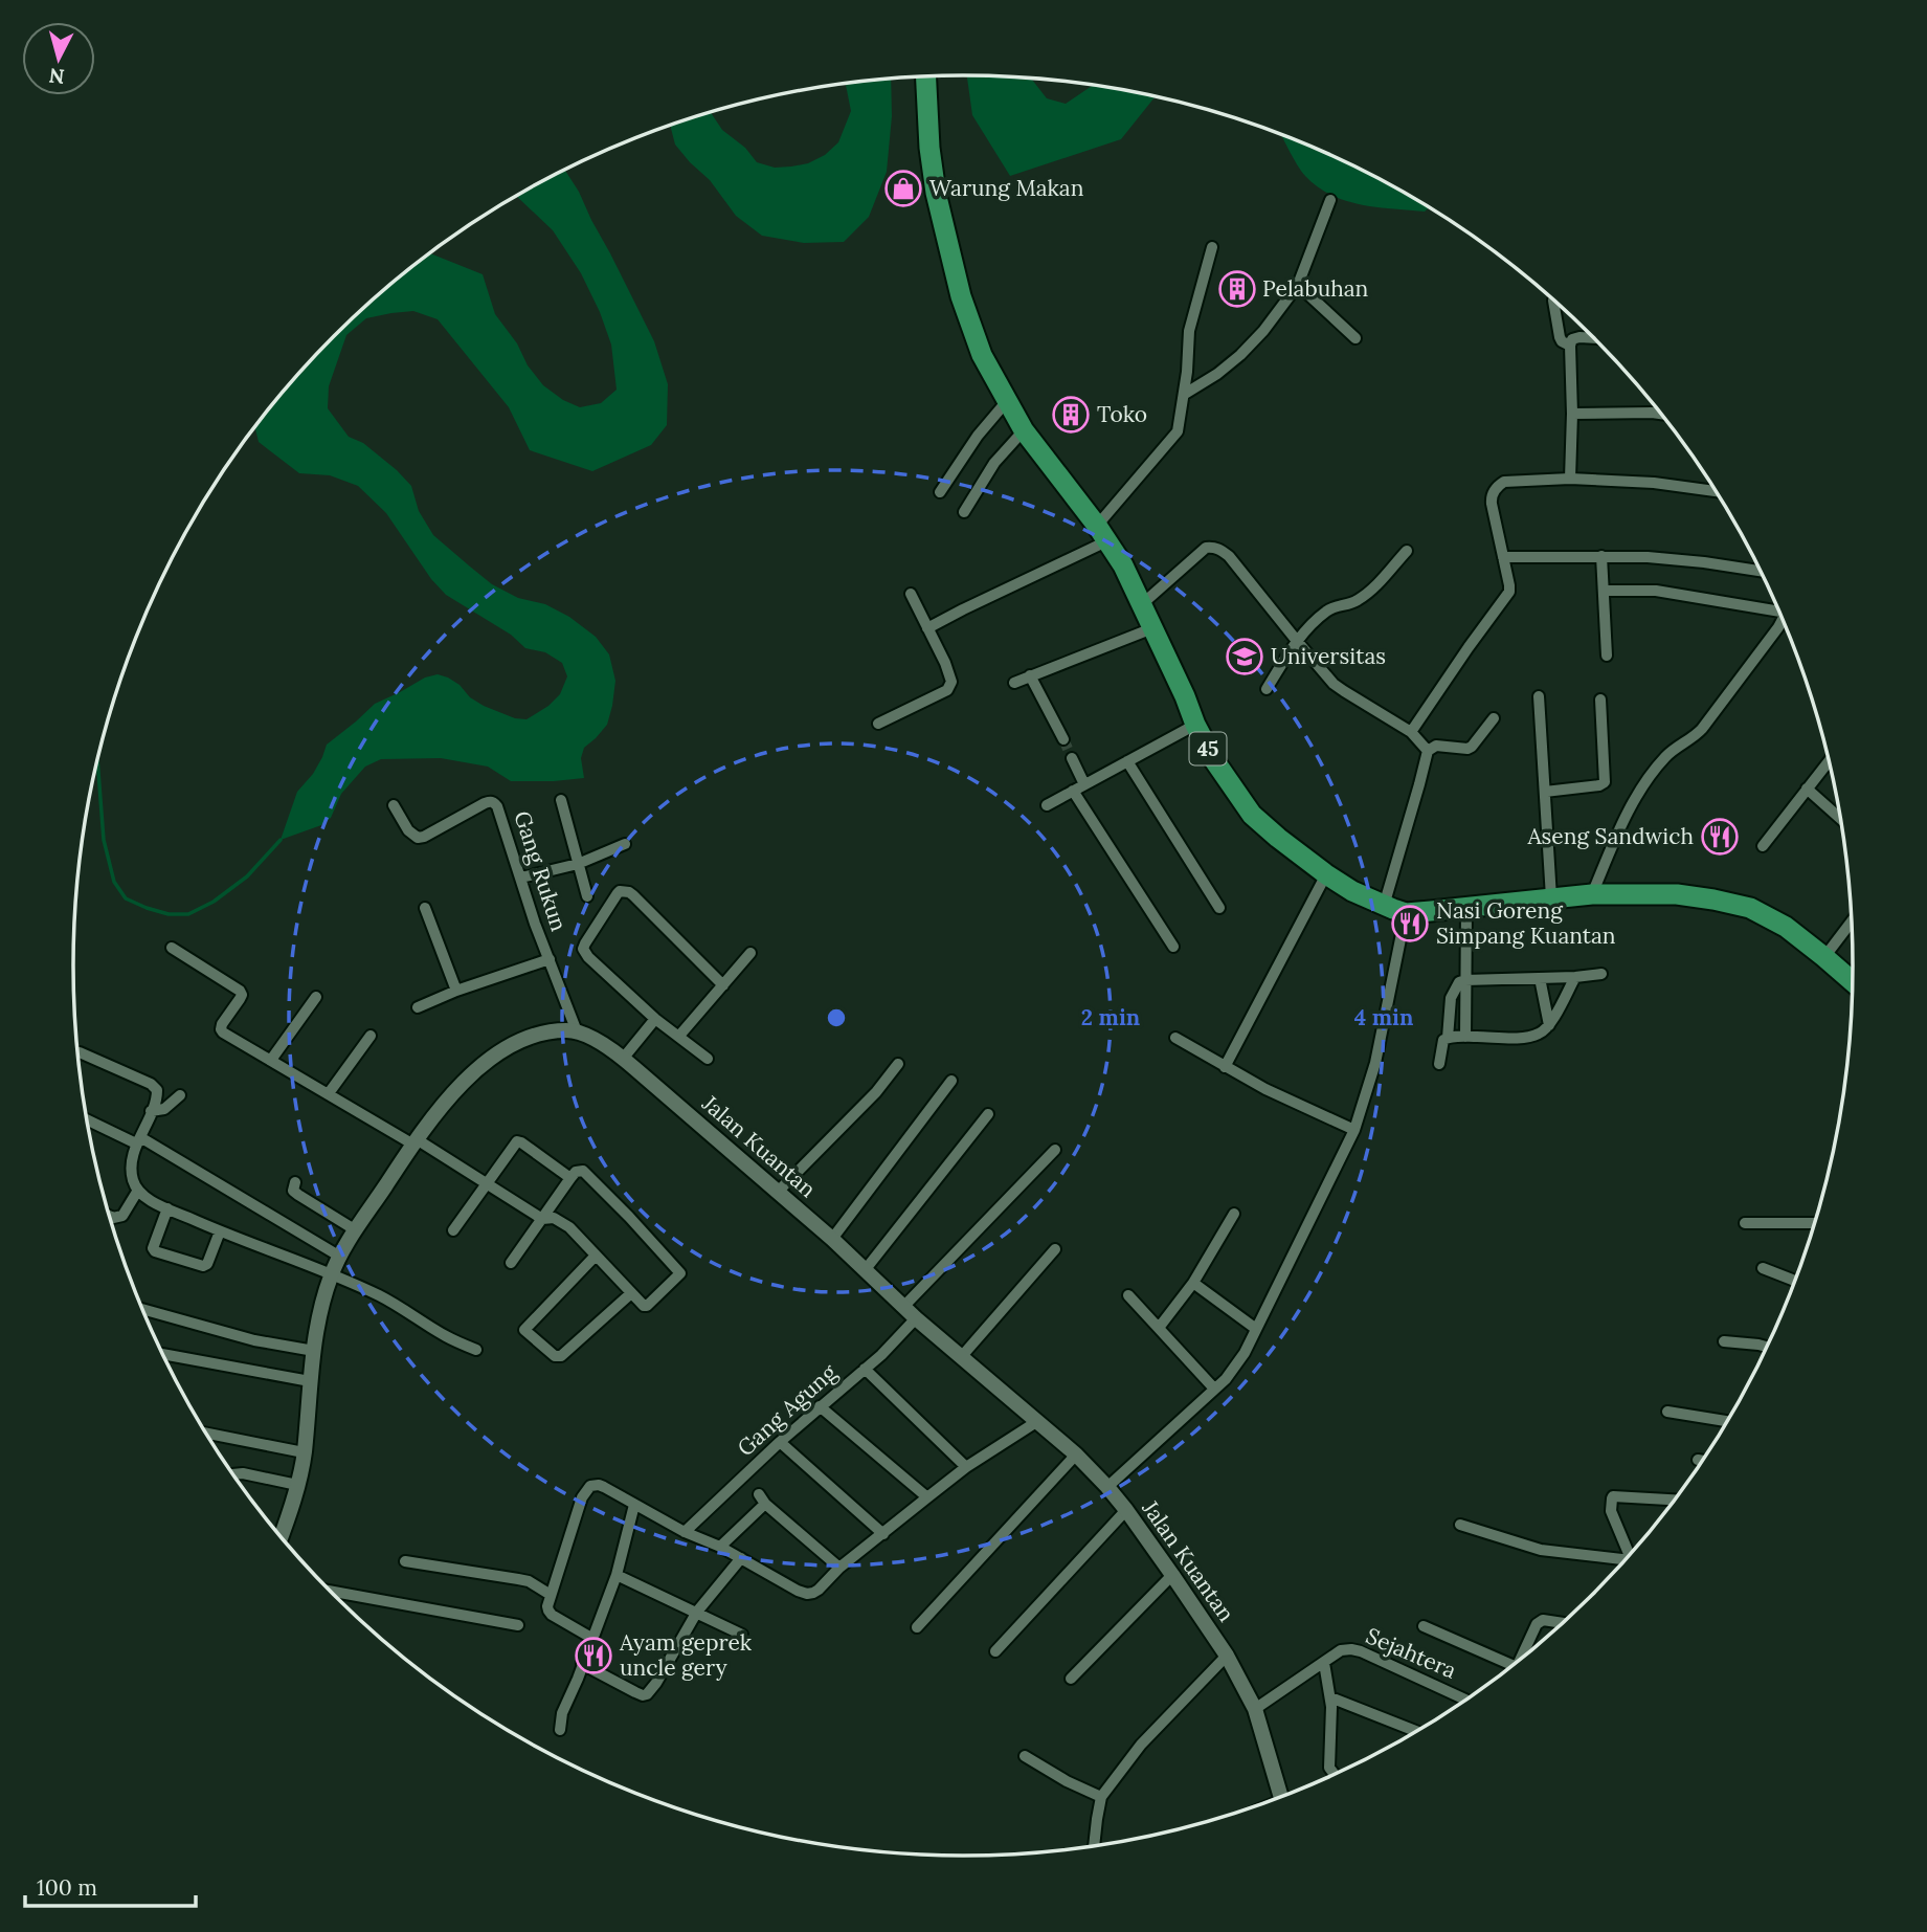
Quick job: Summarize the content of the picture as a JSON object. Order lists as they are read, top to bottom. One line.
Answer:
{"streets":{"highway":["45"],"street":["Gang Rukun","Jalan Kuantan","Gang Agung","Sejahtera"]},"crossings":[["Gang Rukun","Jalan Kuantan"],["Jalan Kuantan","Gang Agung"],["Jalan Kuantan","Sejahtera"]],"places":{"shop":["Warung Makan"],"building":["Pelabuhan","Toko"],"school or university":["Universitas"],"restaurant":["Aseng Sandwich","Nasi Goreng Simpang Kuantan","Ayam geprek uncle gery"]},"scale_bar":"100 m","north":"bottom","rings":["2 min","4 min"]}
